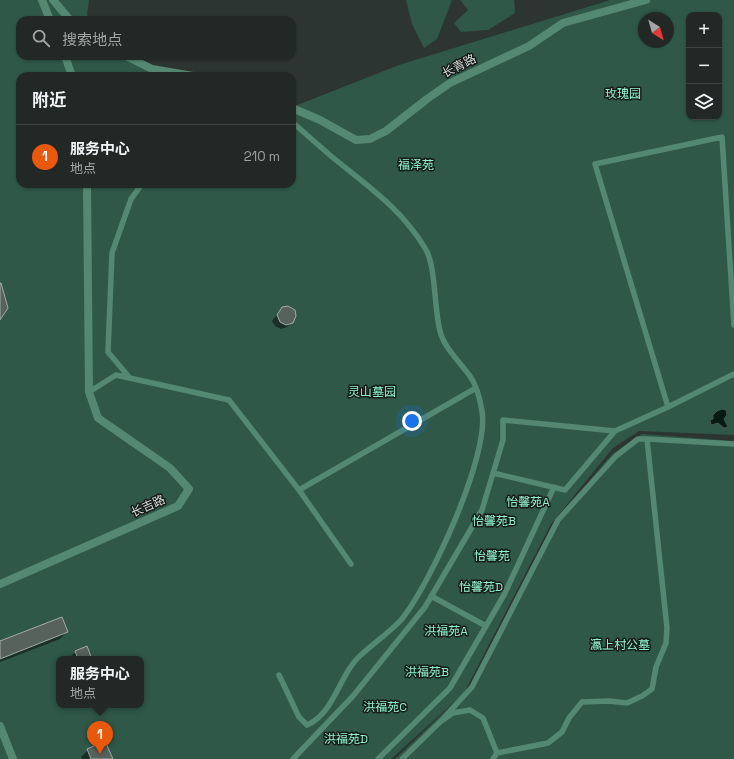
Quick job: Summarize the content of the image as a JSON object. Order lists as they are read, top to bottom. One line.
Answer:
{"streets":{"street":["长青路","长吉路"]},"parks":["玫瑰园","福泽苑","灵山墓园","怡馨苑A","怡馨苑B","怡馨苑","怡馨苑D","洪福苑A","瀛上村公墓","洪福苑B","洪福苑C","洪福苑D"],"north":"bottom right","page":{"map_buttons":["+","−"],"search":"搜索地点","heading":"附近","list":[{"mark":"1","name":"服务中心","note":"地点","value":"210 m"}],"popup":["服务中心","地点"],"pins":"1"}}
